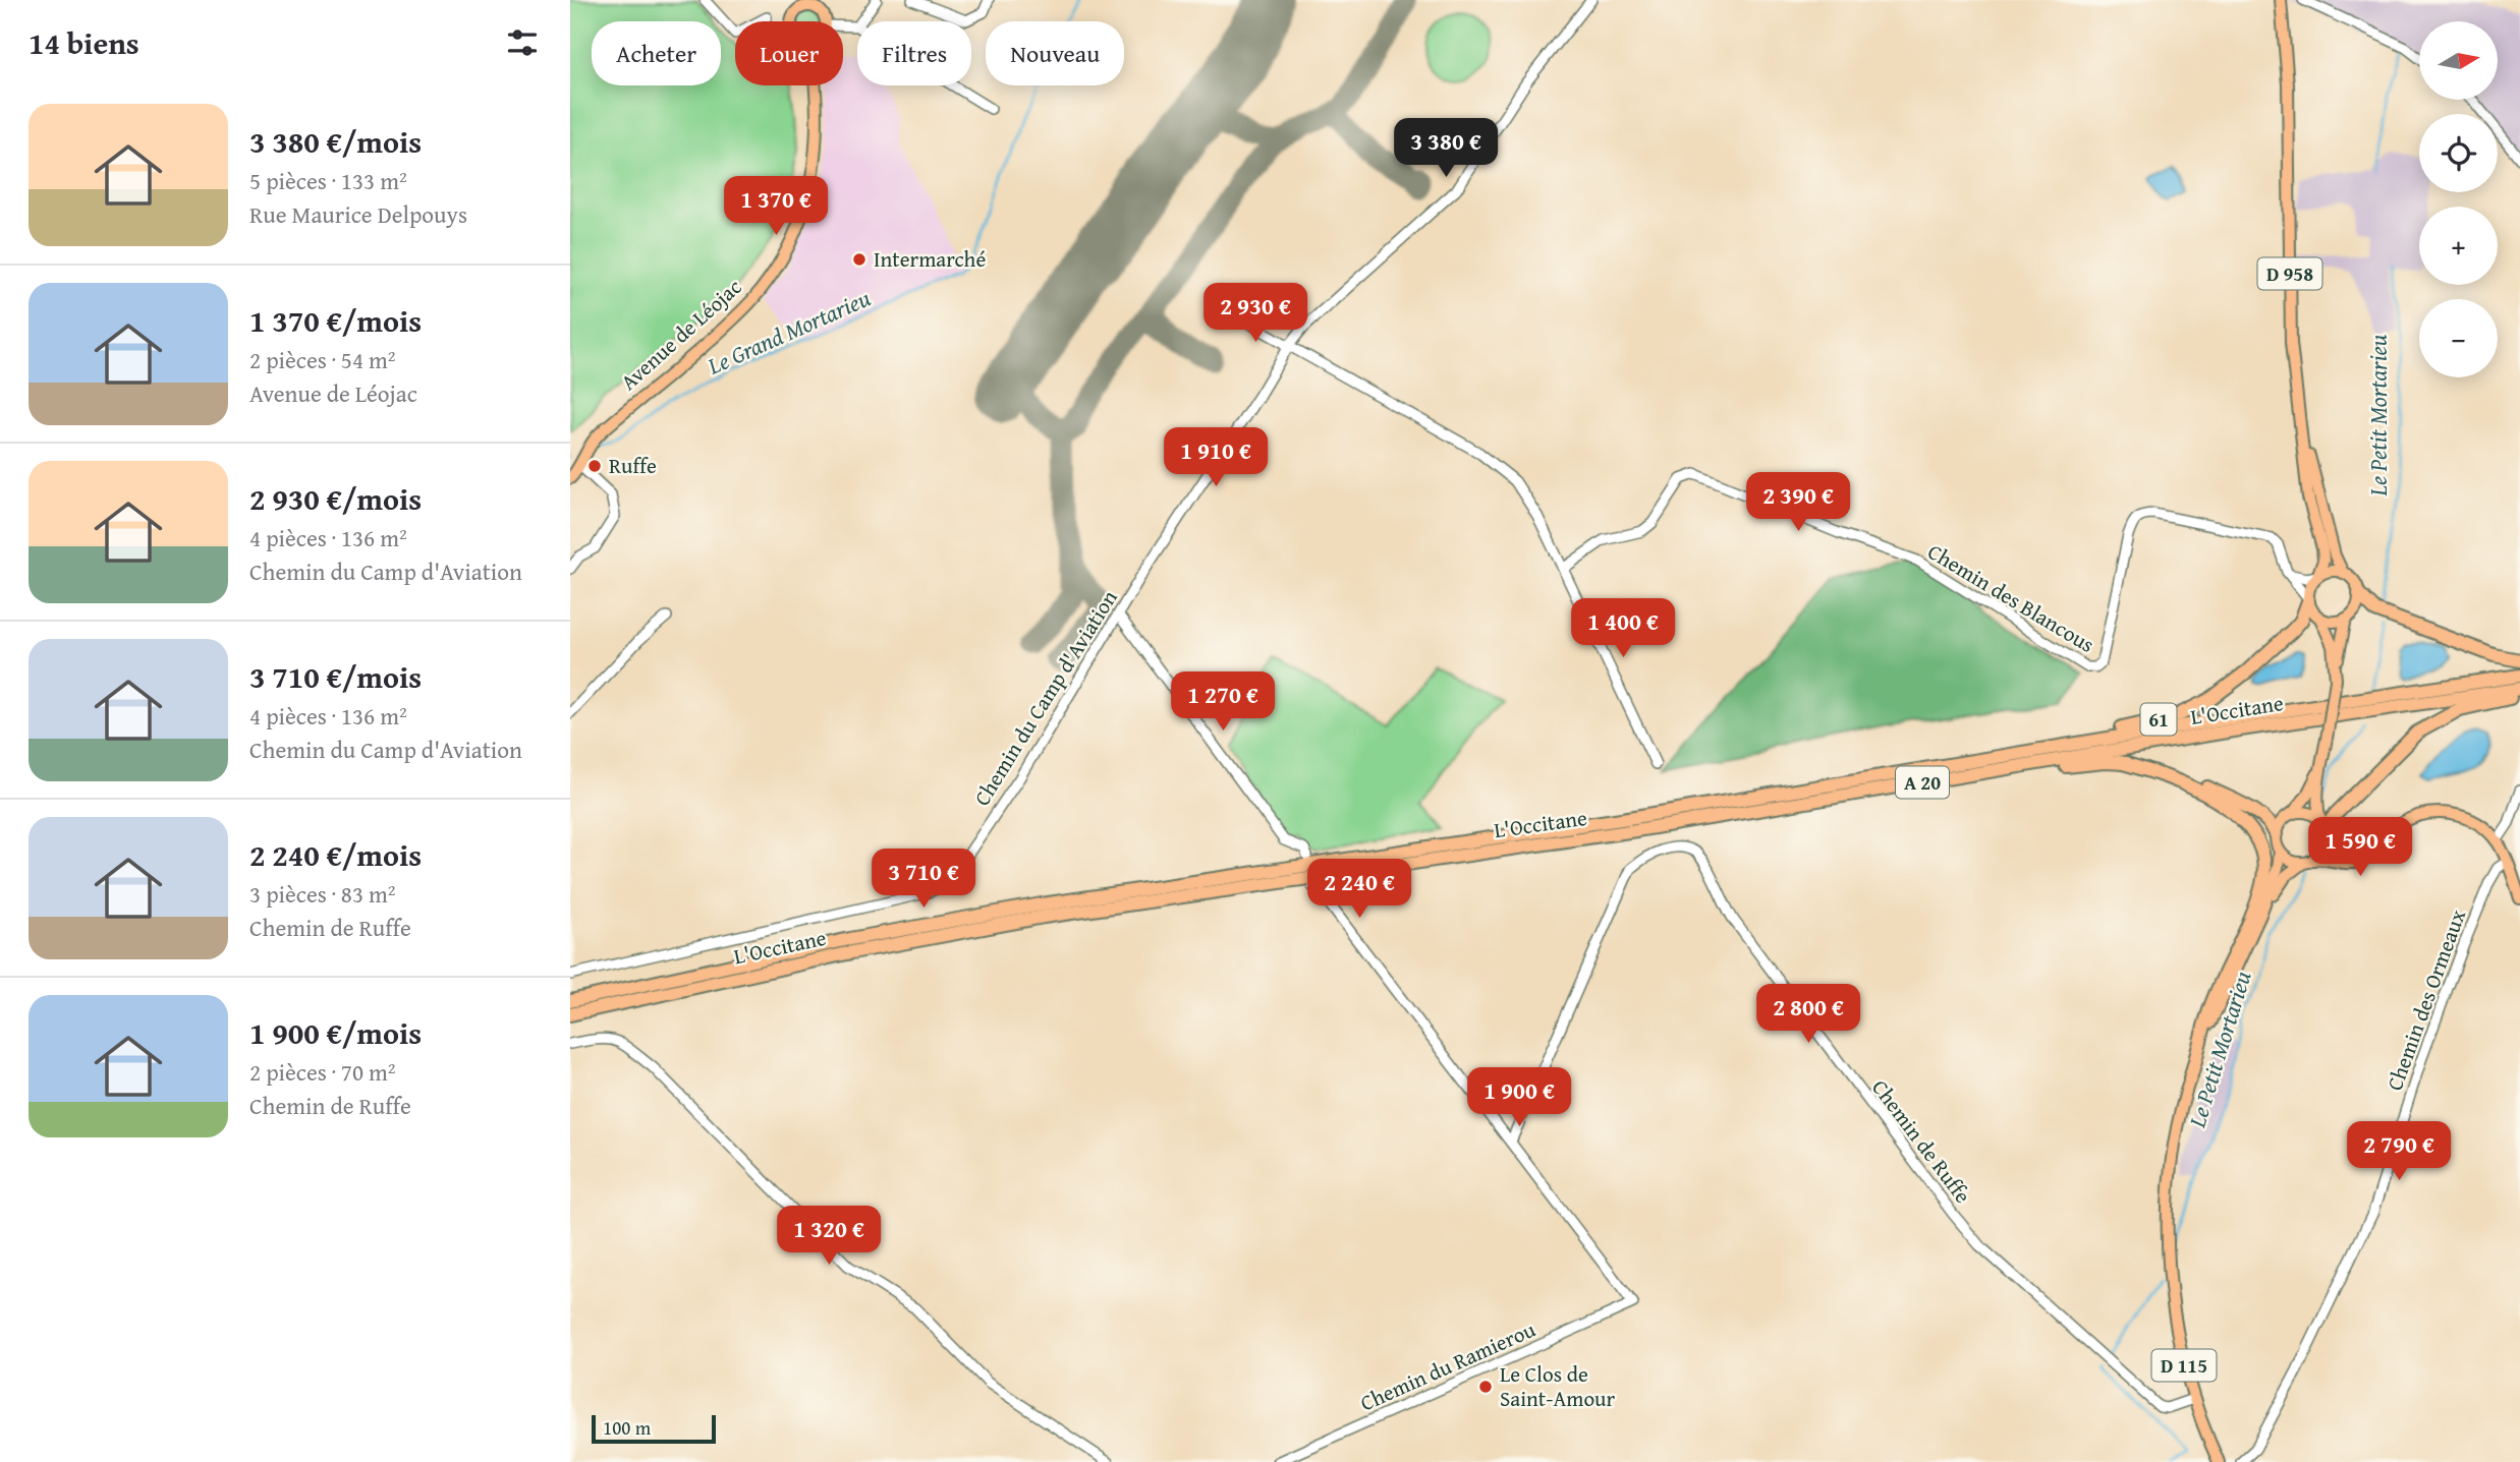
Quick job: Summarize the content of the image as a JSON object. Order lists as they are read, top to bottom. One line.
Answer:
{"streets":{"highway":["L'Occitane","61","A 20"],"main road":["D 958","Avenue de Léojac","D 115"],"street":["Chemin des Blancous","Chemin du Camp d'Aviation","Chemin des Ormeaux","Chemin de Ruffe","Chemin du Ramierou"]},"crossings":[["D 958","Chemin des Blancous"],["D 958","61"],["Chemin des Blancous","61"],["L'Occitane","61"],["61","D 115"],["Chemin de Ruffe","D 115"],["Chemin de Ruffe","Chemin du Ramierou"]],"water":["Le Grand Mortarieu","Le Petit Mortarieu"],"places":["Intermarché","Ruffe","Le Clos de Saint-Amour"],"scale_bar":"100 m","north":"right","page":{"heading":"14 biens","map_buttons":["+","−"],"chip":["Acheter","Louer","Filtres","Nouveau"],"list":[{"name":"3 380 €/mois","note":"5 pièces · 133 m² · Rue Maurice Delpouys"},{"name":"1 370 €/mois","note":"2 pièces · 54 m² · Avenue de Léojac"},{"name":"2 930 €/mois","note":"4 pièces · 136 m² · Chemin du Camp d'Aviation"},{"name":"3 710 €/mois","note":"4 pièces · 136 m² · Chemin du Camp d'Aviation"},{"name":"2 240 €/mois","note":"3 pièces · 83 m² · Chemin de Ruffe"},{"name":"1 900 €/mois","note":"2 pièces · 70 m² · Chemin de Ruffe"}],"price":["3 380 €","1 370 €","2 930 €","1 910 €","2 390 €","1 400 €","1 270 €","1 590 €","3 710 €","2 240 €","2 800 €","1 900 €","2 790 €","1 320 €"],"scale":"100 m"}}
